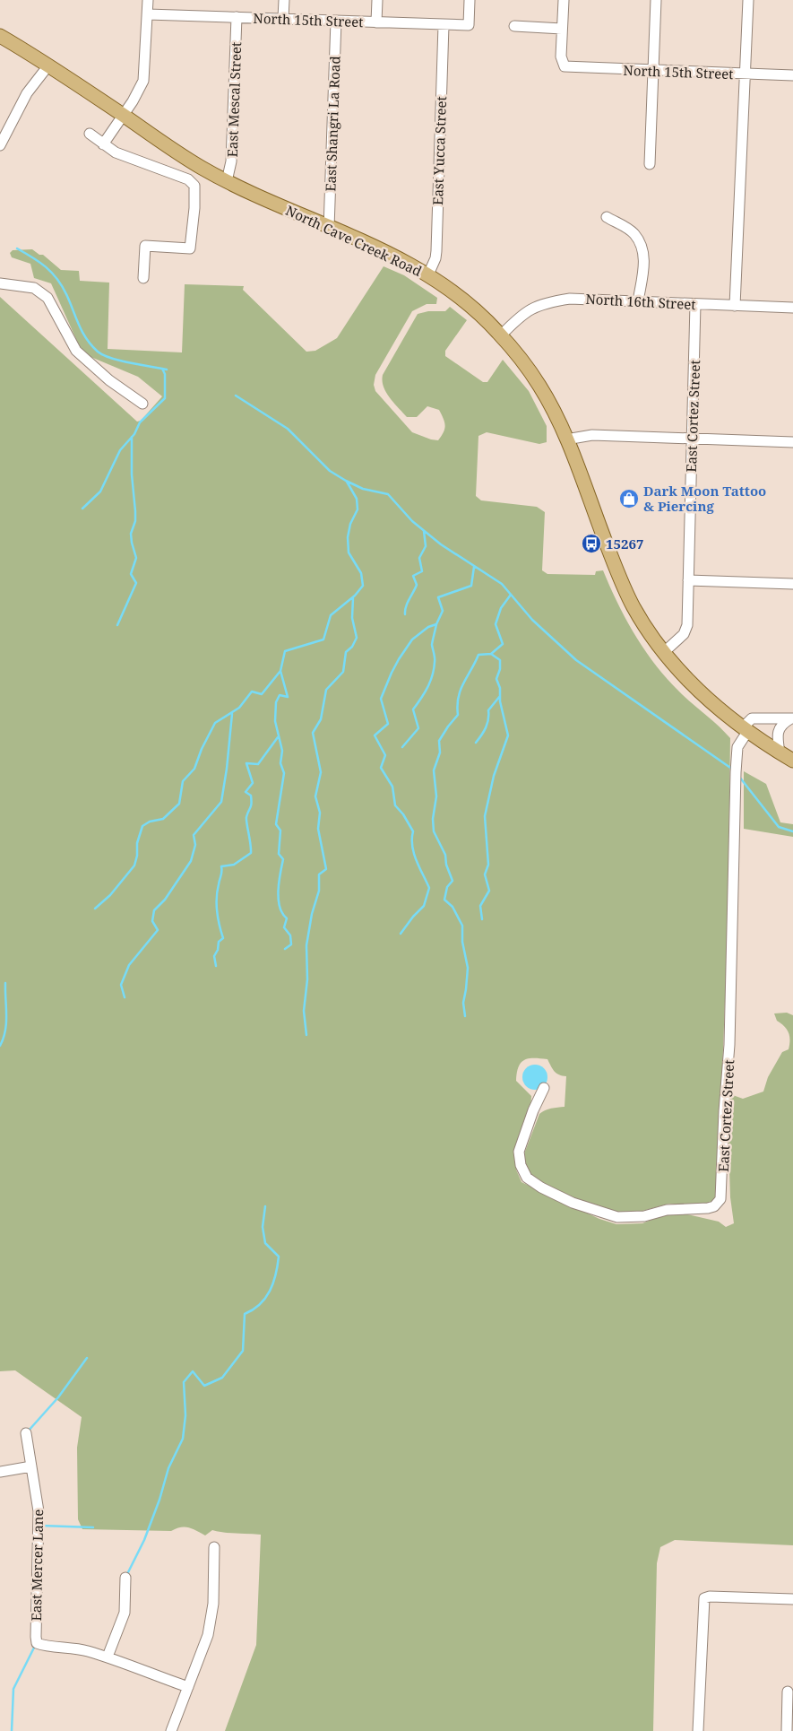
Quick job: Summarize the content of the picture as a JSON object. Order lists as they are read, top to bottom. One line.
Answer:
{"streets":{"main road":["North Cave Creek Road"],"street":["North 15th Street","East Mescal Street","East Shangri La Road","East Yucca Street","North 16th Street","East Cortez Street","East Mercer Lane"]},"crossings":[["North 15th Street","East Mescal Street"],["North 15th Street","East Shangri La Road"],["North 15th Street","East Yucca Street"],["East Mescal Street","North Cave Creek Road"],["East Shangri La Road","North Cave Creek Road"],["East Yucca Street","North Cave Creek Road"],["North Cave Creek Road","North 16th Street"],["North Cave Creek Road","East Cortez Street"],["North 16th Street","East Cortez Street"]],"places":{"shop":["Dark Moon Tattoo & Piercing"],"bus stop":["15267"]}}
